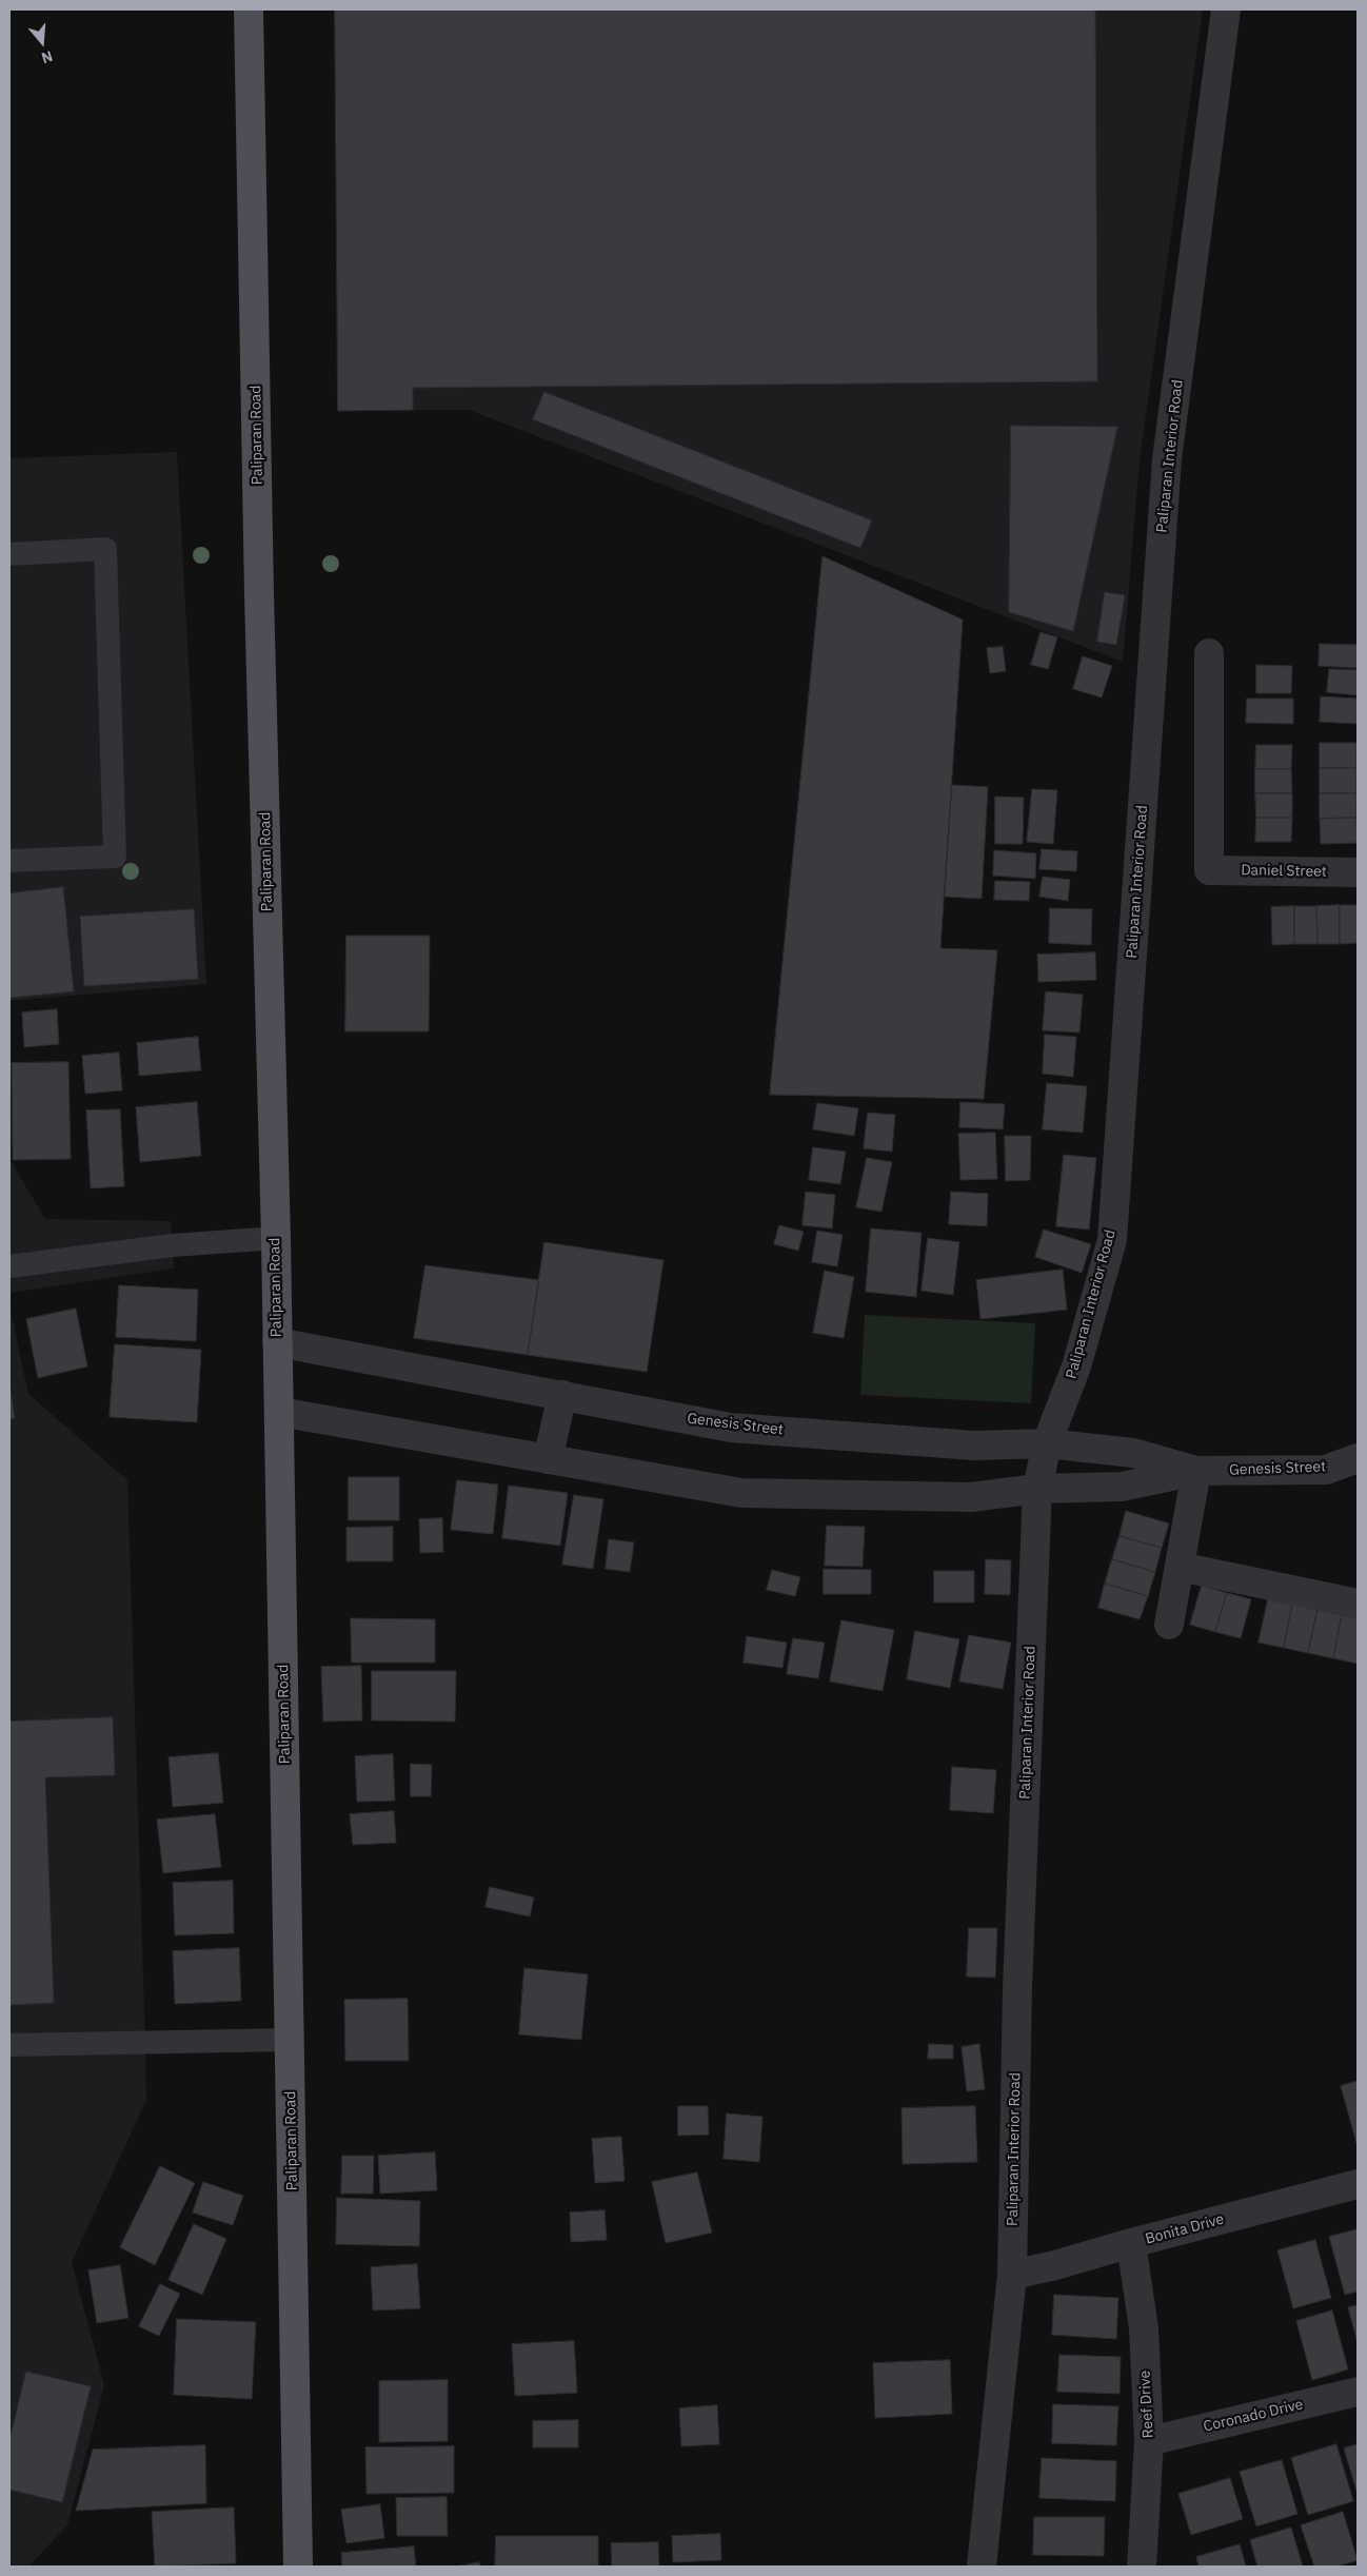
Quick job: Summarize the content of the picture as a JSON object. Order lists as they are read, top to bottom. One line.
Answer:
{"streets":{"main road":["Paliparan Road"],"street":["Paliparan Interior Road","Daniel Street","Genesis Street","Bonita Drive","Reef Drive","Coronado Drive"]},"crossings":[["Paliparan Road","Genesis Street"],["Paliparan Interior Road","Genesis Street"],["Paliparan Interior Road","Bonita Drive"],["Bonita Drive","Reef Drive"],["Reef Drive","Coronado Drive"]],"north":"bottom"}
